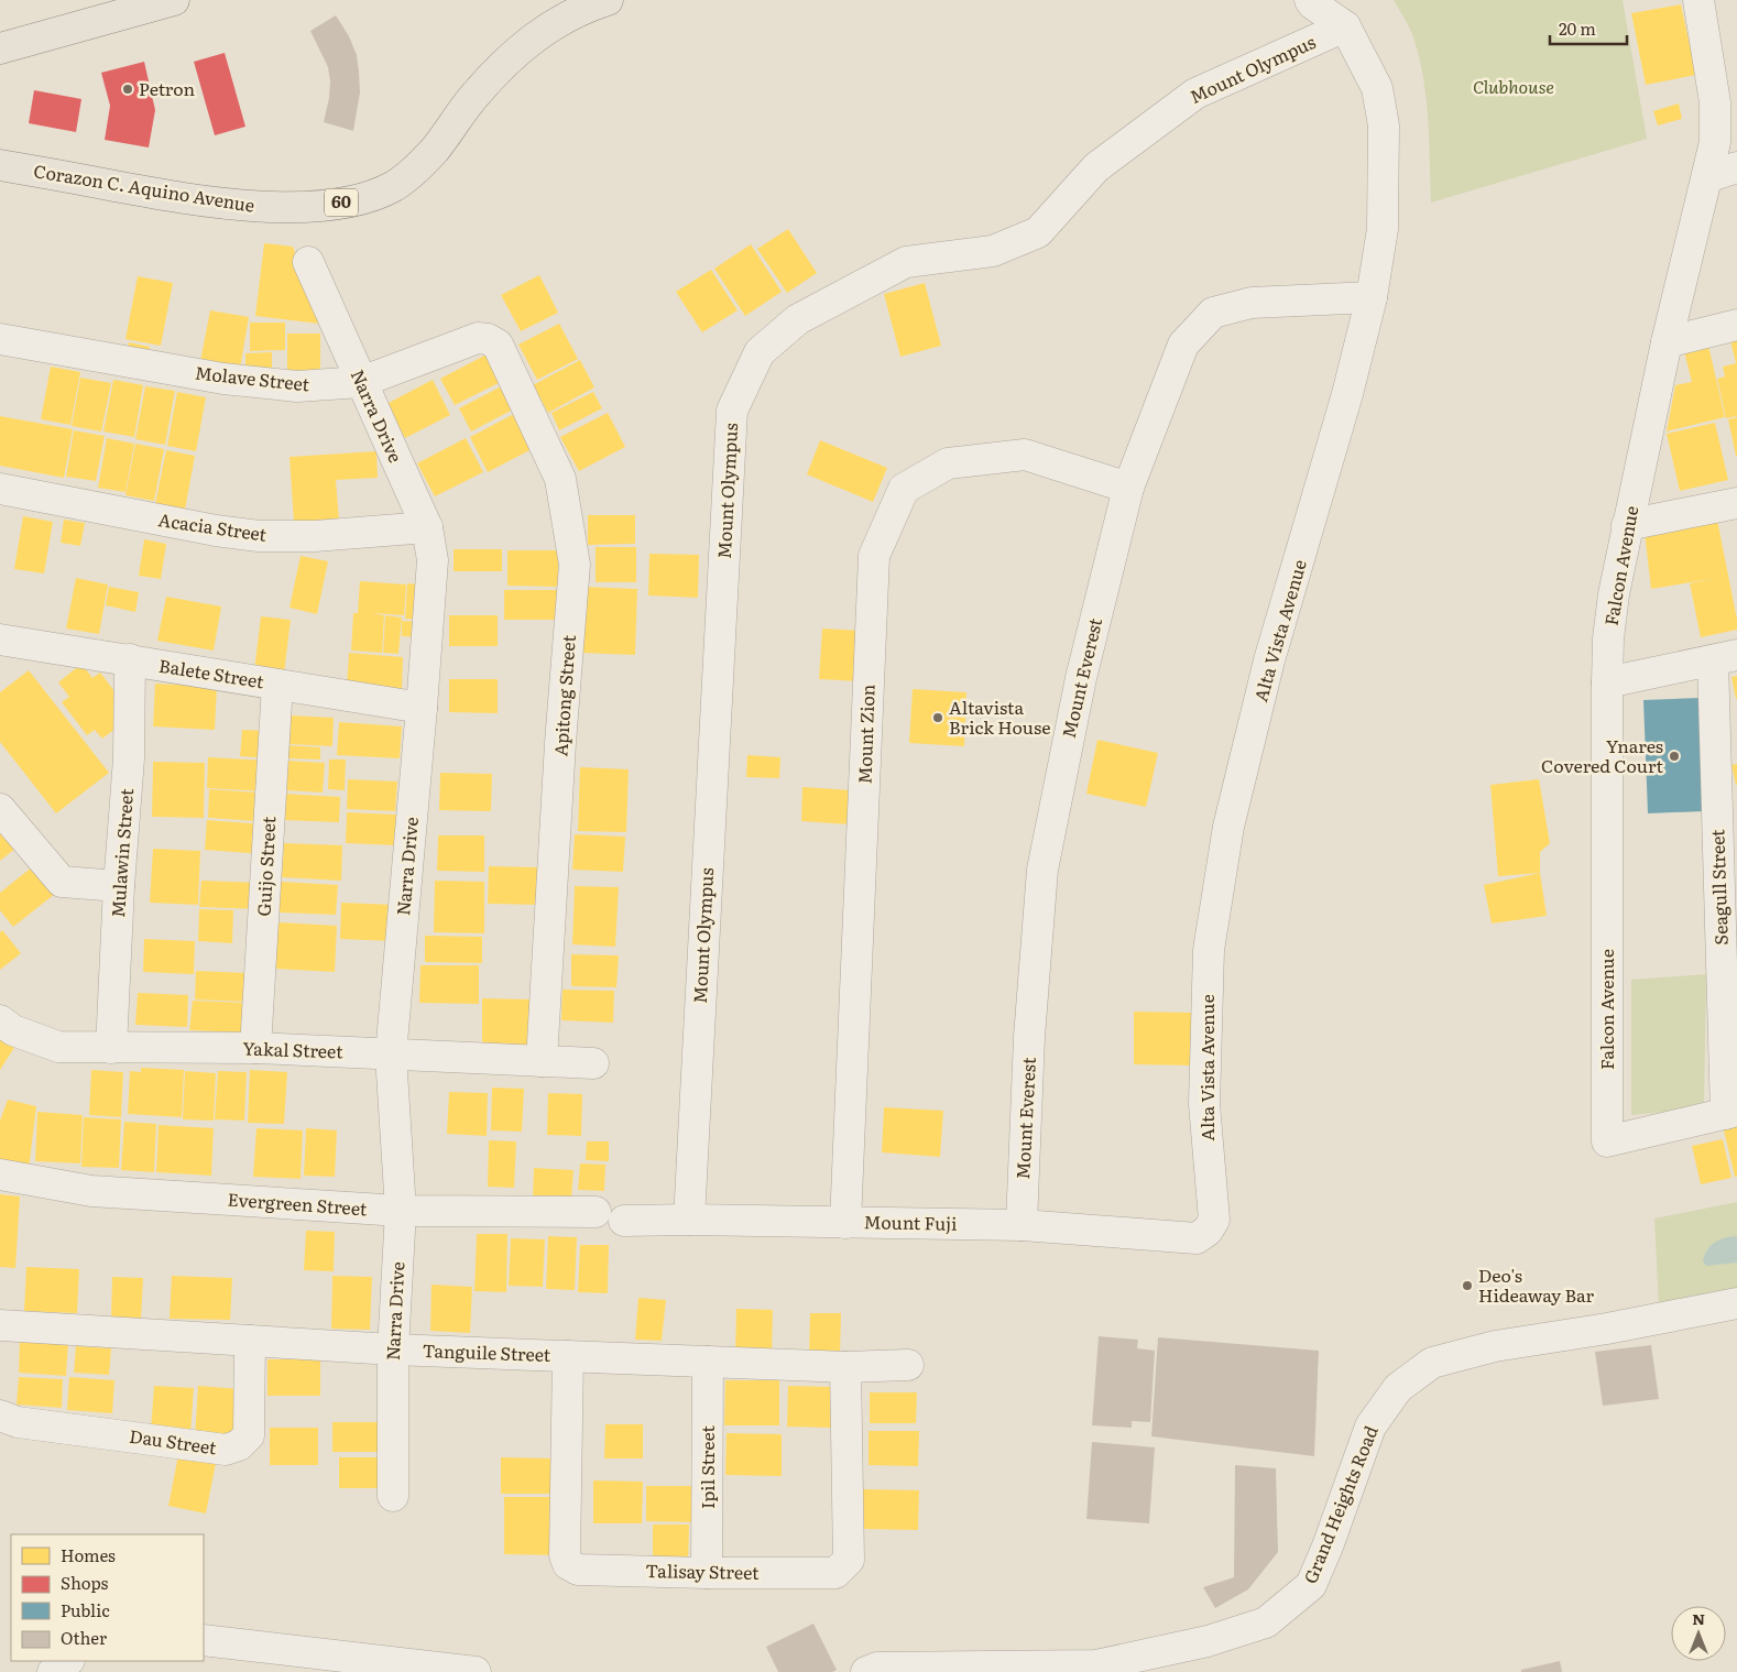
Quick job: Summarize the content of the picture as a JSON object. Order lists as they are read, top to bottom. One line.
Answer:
{"streets":{"main road":["Corazon C. Aquino Avenue","60"],"street":["Mount Olympus","Molave Street","Narra Drive","Acacia Street","Falcon Avenue","Alta Vista Avenue","Balete Street","Mount Everest","Apitong Street","Mount Zion","Mulawin Street","Guijo Street","Seagull Street","Yakal Street","Evergreen Street","Mount Fuji","Tanguile Street","Dau Street","Ipil Street","Grand Heights Road","Talisay Street"]},"crossings":[["Mount Olympus","Alta Vista Avenue"],["Mount Olympus","Mount Fuji"],["Molave Street","Narra Drive"],["Molave Street","Apitong Street"],["Narra Drive","Acacia Street"],["Narra Drive","Balete Street"],["Narra Drive","Yakal Street"],["Narra Drive","Evergreen Street"],["Narra Drive","Tanguile Street"],["Falcon Avenue","Seagull Street"],["Alta Vista Avenue","Mount Everest"],["Alta Vista Avenue","Mount Fuji"],["Balete Street","Mulawin Street"],["Balete Street","Guijo Street"],["Mount Everest","Mount Zion"],["Mount Everest","Mount Fuji"],["Apitong Street","Yakal Street"],["Mount Zion","Mount Fuji"],["Mulawin Street","Yakal Street"],["Guijo Street","Yakal Street"],["Tanguile Street","Dau Street"],["Tanguile Street","Ipil Street"],["Tanguile Street","Talisay Street"],["Ipil Street","Talisay Street"]],"parks":["Clubhouse"],"places":["Petron","Altavista Brick House","Ynares Covered Court","Deo's Hideaway Bar"],"legend":["Homes","Shops","Public","Other"],"scale_bar":"20 m","north":"top"}
